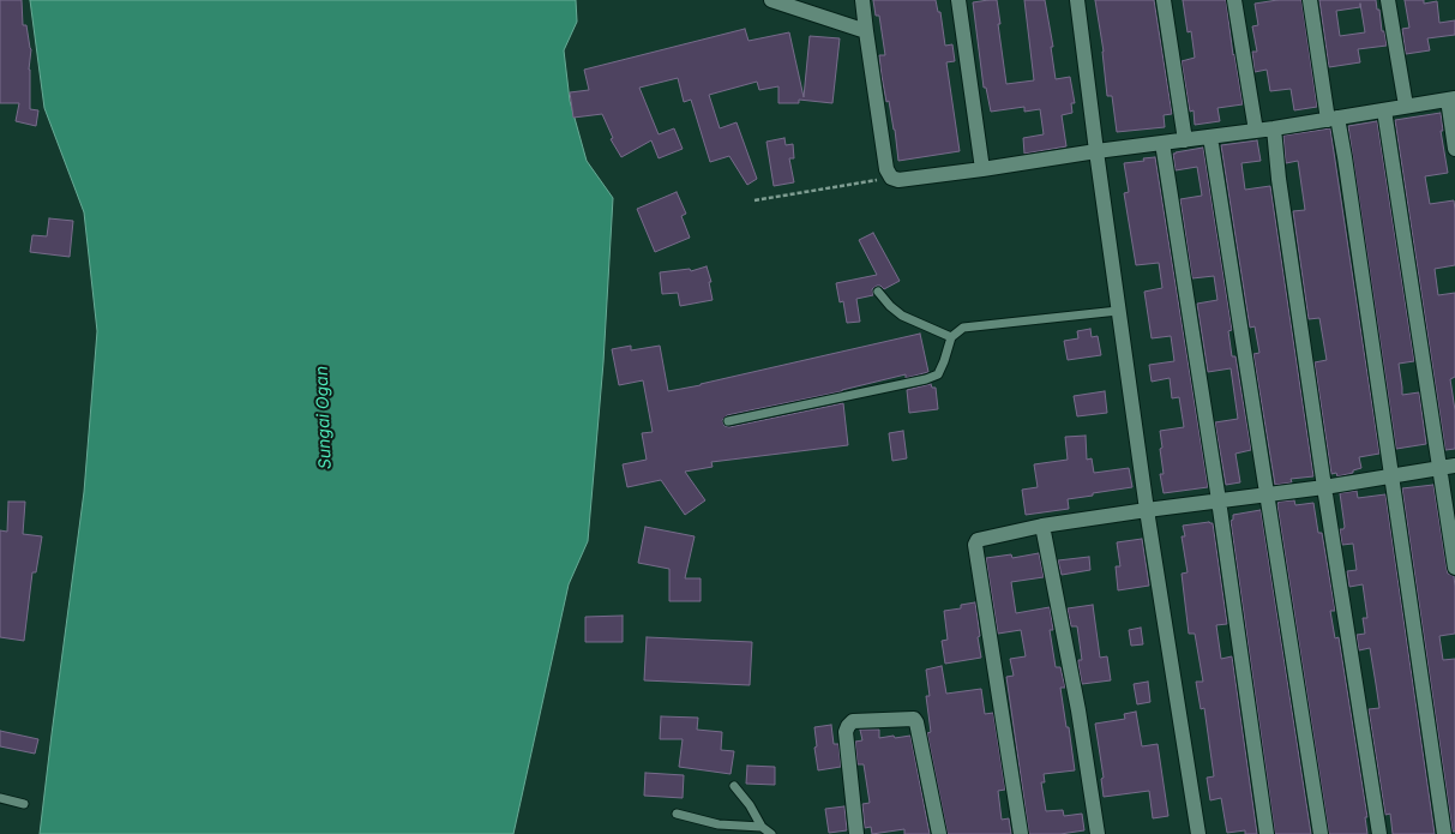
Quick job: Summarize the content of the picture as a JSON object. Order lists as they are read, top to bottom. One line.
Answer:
{"water":["Sungai Ogan"]}
